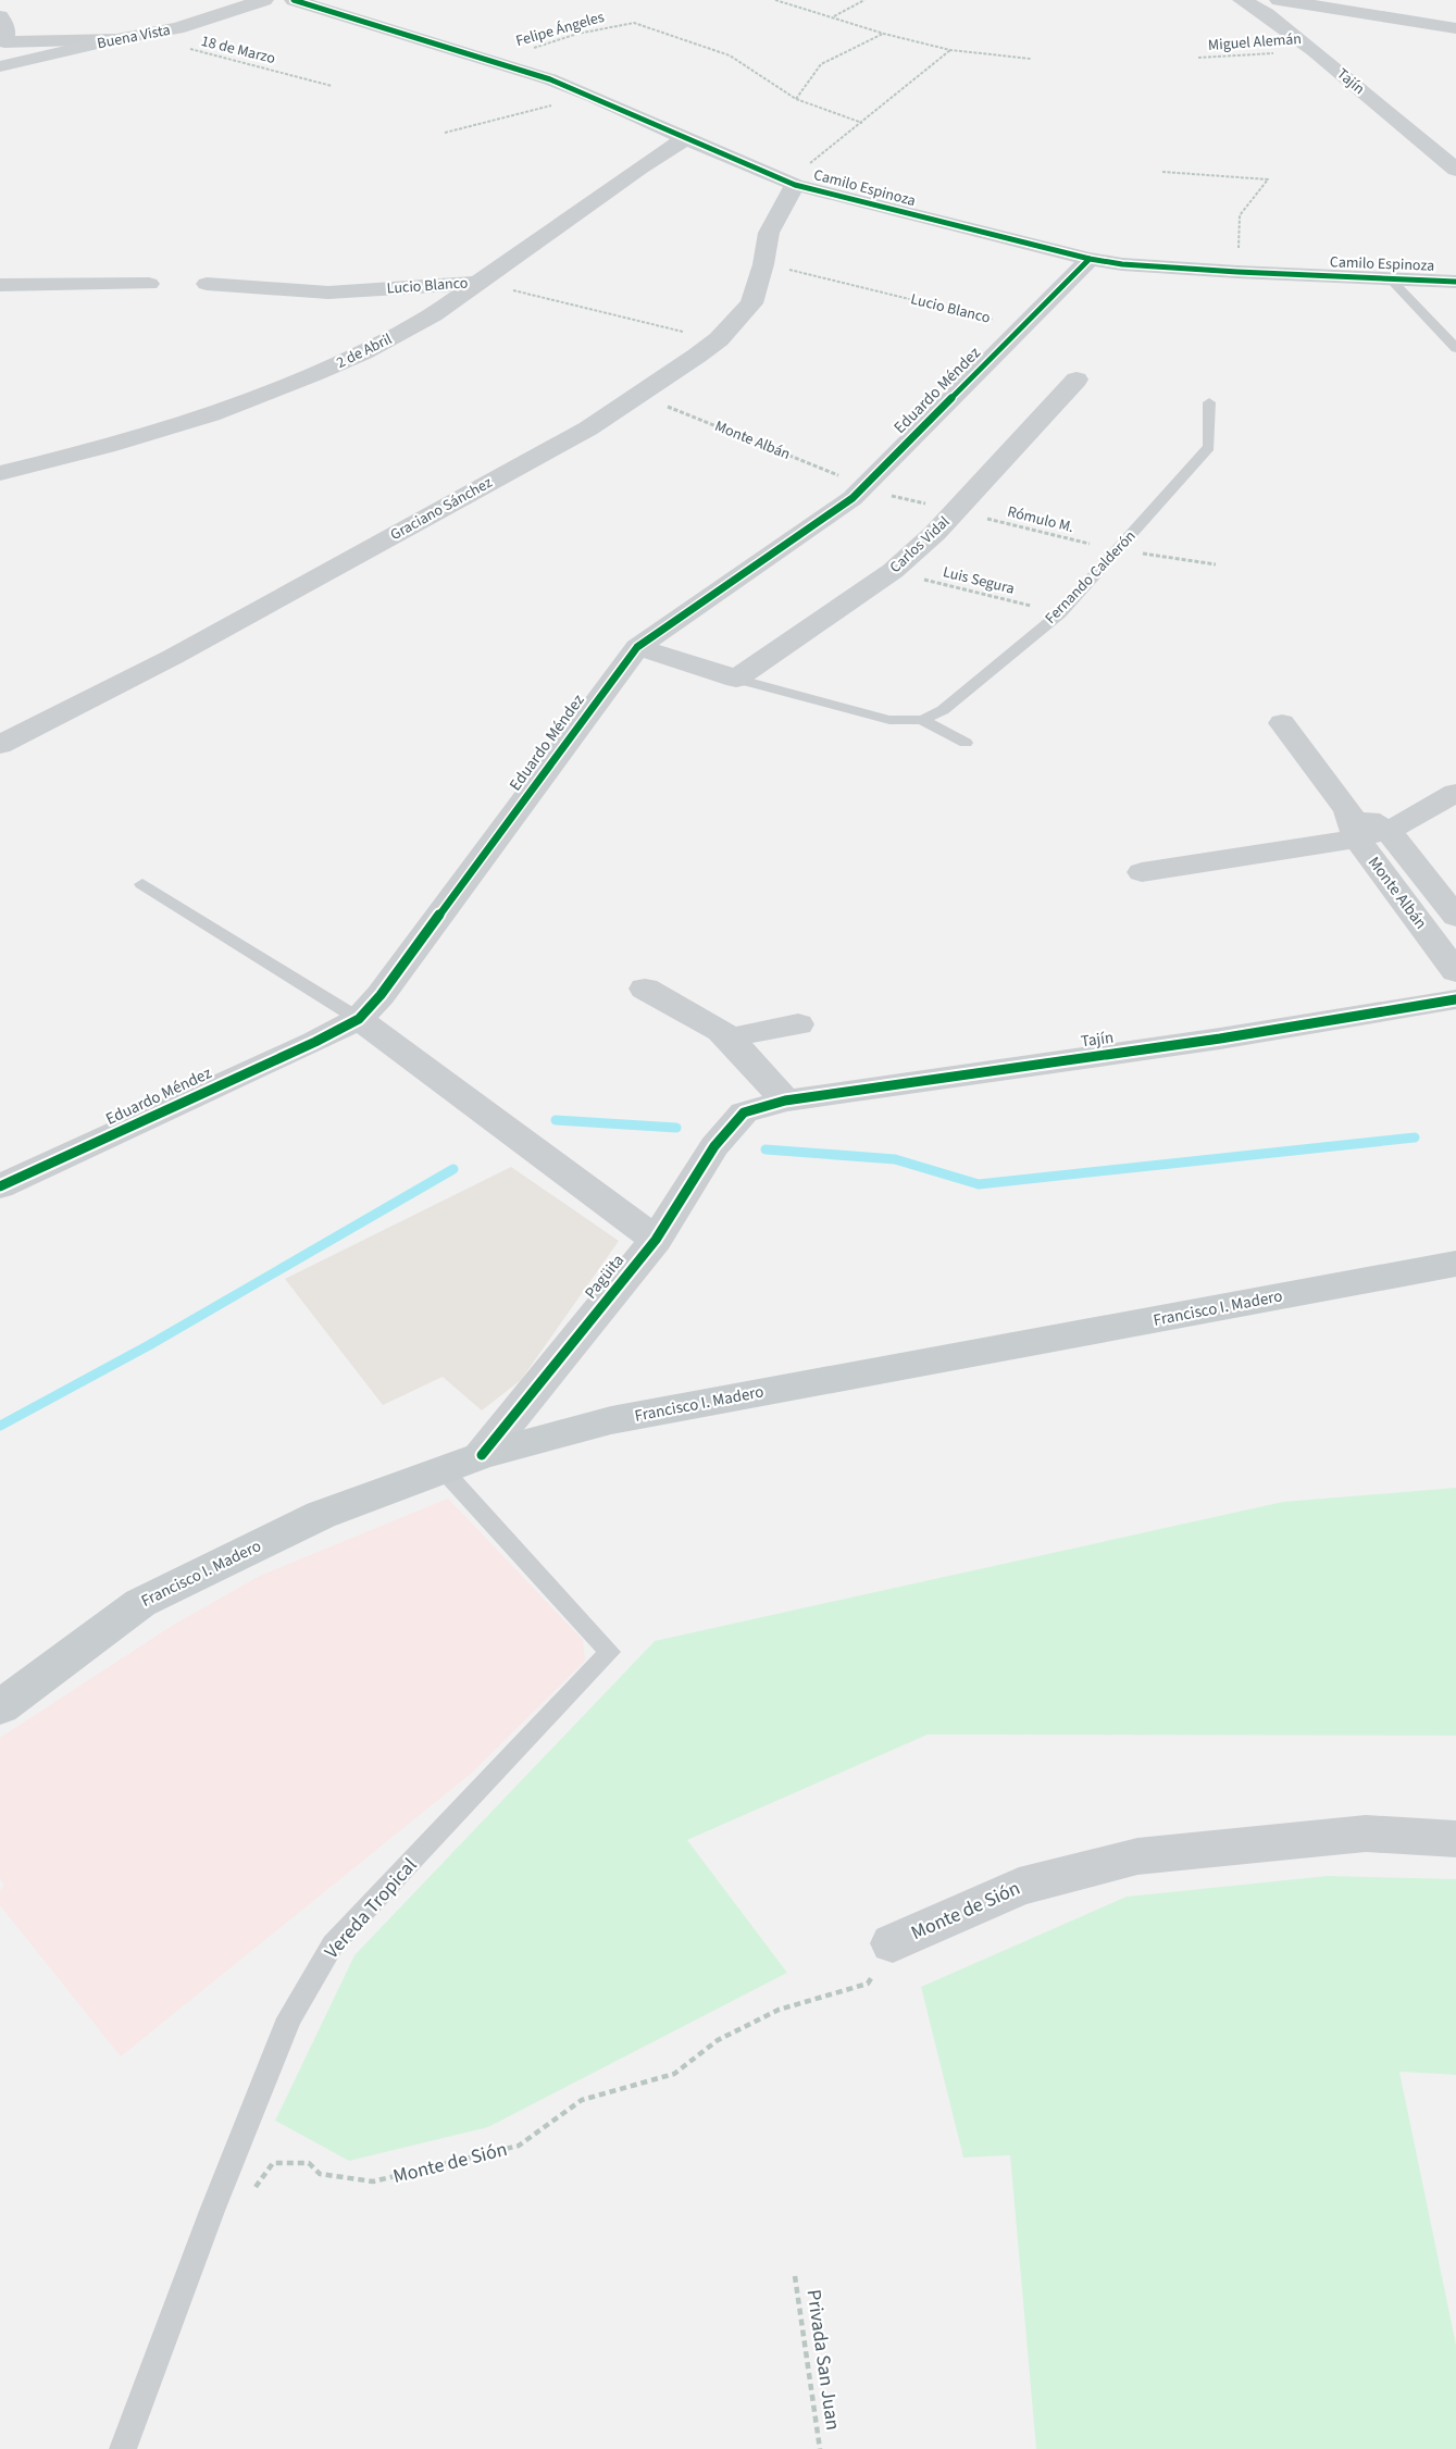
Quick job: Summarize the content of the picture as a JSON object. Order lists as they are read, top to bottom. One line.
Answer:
{"streets":{"main road":["Buena Vista","Tajín","Francisco I. Madero"],"street":["Camilo Espinoza","Lucio Blanco","2 de Abril","Eduardo Méndez","Monte Albán","Graciano Sánchez","Carlos Vidal","Fernando Calderón","Pagüita","Monte de Sión"],"lane":["Vereda Tropical"],"path":["Felipe Ángeles","Miguel Alemán","18 de Marzo","Rómulo M.","Luis Segura","Privada San Juan"]},"crossings":[["Felipe Ángeles","Camilo Espinoza"],["Buena Vista","18 de Marzo"],["Miguel Alemán","Tajín"],["Tajín","Pagüita"],["Camilo Espinoza","2 de Abril"],["Camilo Espinoza","Eduardo Méndez"],["Camilo Espinoza","Graciano Sánchez"],["Lucio Blanco","2 de Abril"],["Lucio Blanco","Eduardo Méndez"],["Lucio Blanco","Graciano Sánchez"],["Eduardo Méndez","Monte Albán"],["Eduardo Méndez","Rómulo M."],["Eduardo Méndez","Fernando Calderón"],["Monte Albán","Graciano Sánchez"],["Monte Albán","Rómulo M."],["Rómulo M.","Carlos Vidal"],["Rómulo M.","Fernando Calderón"],["Carlos Vidal","Fernando Calderón"],["Carlos Vidal","Luis Segura"],["Fernando Calderón","Luis Segura"],["Pagüita","Francisco I. Madero"],["Francisco I. Madero","Vereda Tropical"],["Vereda Tropical","Monte de Sión"]]}
